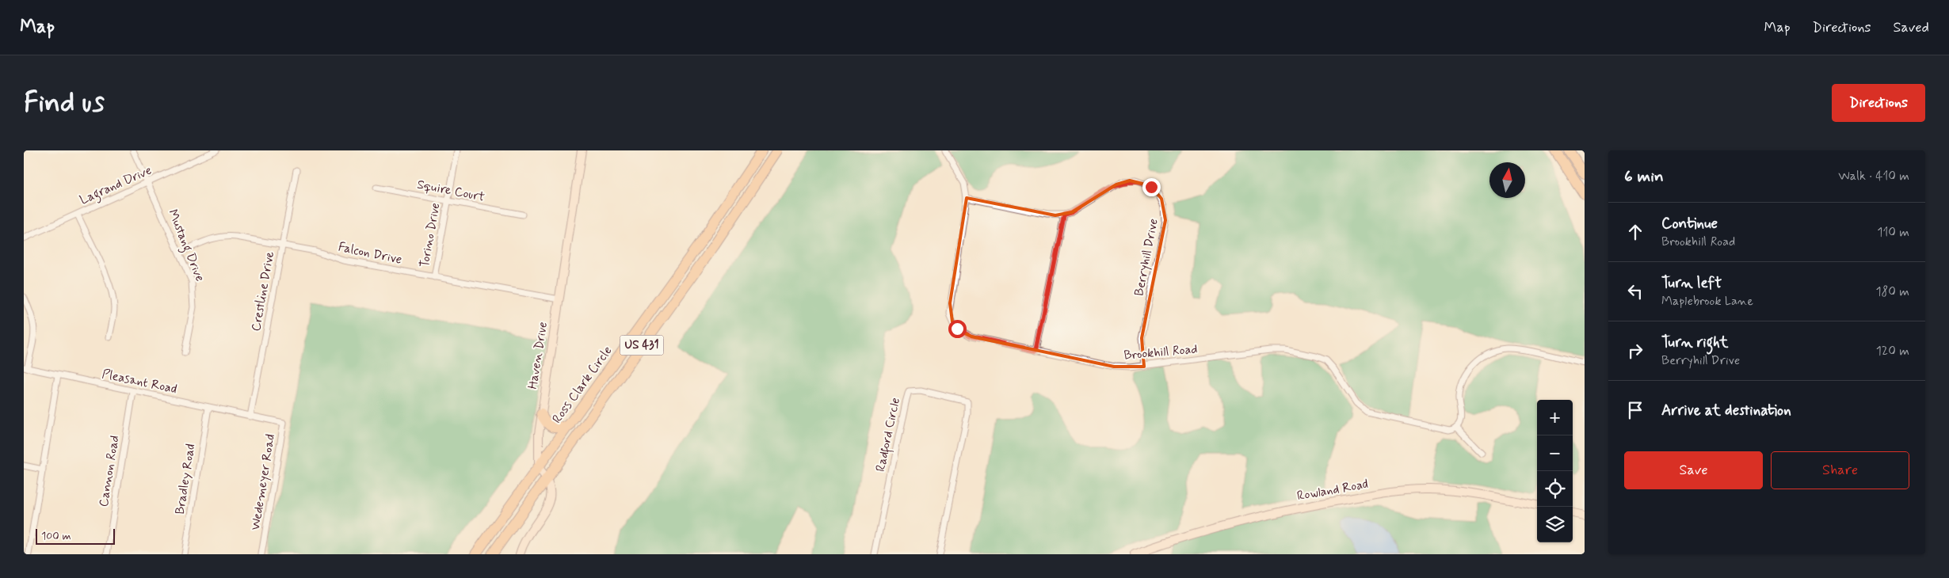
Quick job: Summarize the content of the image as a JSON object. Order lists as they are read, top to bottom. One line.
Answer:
{"streets":{"highway":["US 431","Ross Clark Circle"],"street":["Lagrand Drive","Squire Court","Torino Drive","Mustang Drive","Falcon Drive","Berryhill Drive","Crestline Drive","Brookhill Road","Haven Drive","Pleasant Road","Radford Circle","Cannon Road","Bradley Road","Wedemeyer Road","Rowland Road"]},"crossings":[["Lagrand Drive","Mustang Drive"],["Squire Court","Torino Drive"],["Torino Drive","Falcon Drive"],["Mustang Drive","Falcon Drive"],["Falcon Drive","Crestline Drive"],["Falcon Drive","Haven Drive"],["Berryhill Drive","Brookhill Road"],["Crestline Drive","Pleasant Road"],["Crestline Drive","Wedemeyer Road"],["Haven Drive","Ross Clark Circle"],["Pleasant Road","Cannon Road"],["Pleasant Road","Bradley Road"],["Pleasant Road","Wedemeyer Road"]],"scale_bar":"100 m","north":"top","page":{"header":"Map","nav":["Map","Directions","Saved"],"buttons":["Directions",["Save","Share"]],"title":"Find us","heading":["6 min","Walk · 410 m"],"list":[["Continue","Brookhill Road","110 m"],["Turn left","Maplebrook Lane","180 m"],["Turn right","Berryhill Drive","120 m"],"Arrive at destination"],"map_buttons":["+","−"],"scale":"100 m"}}
